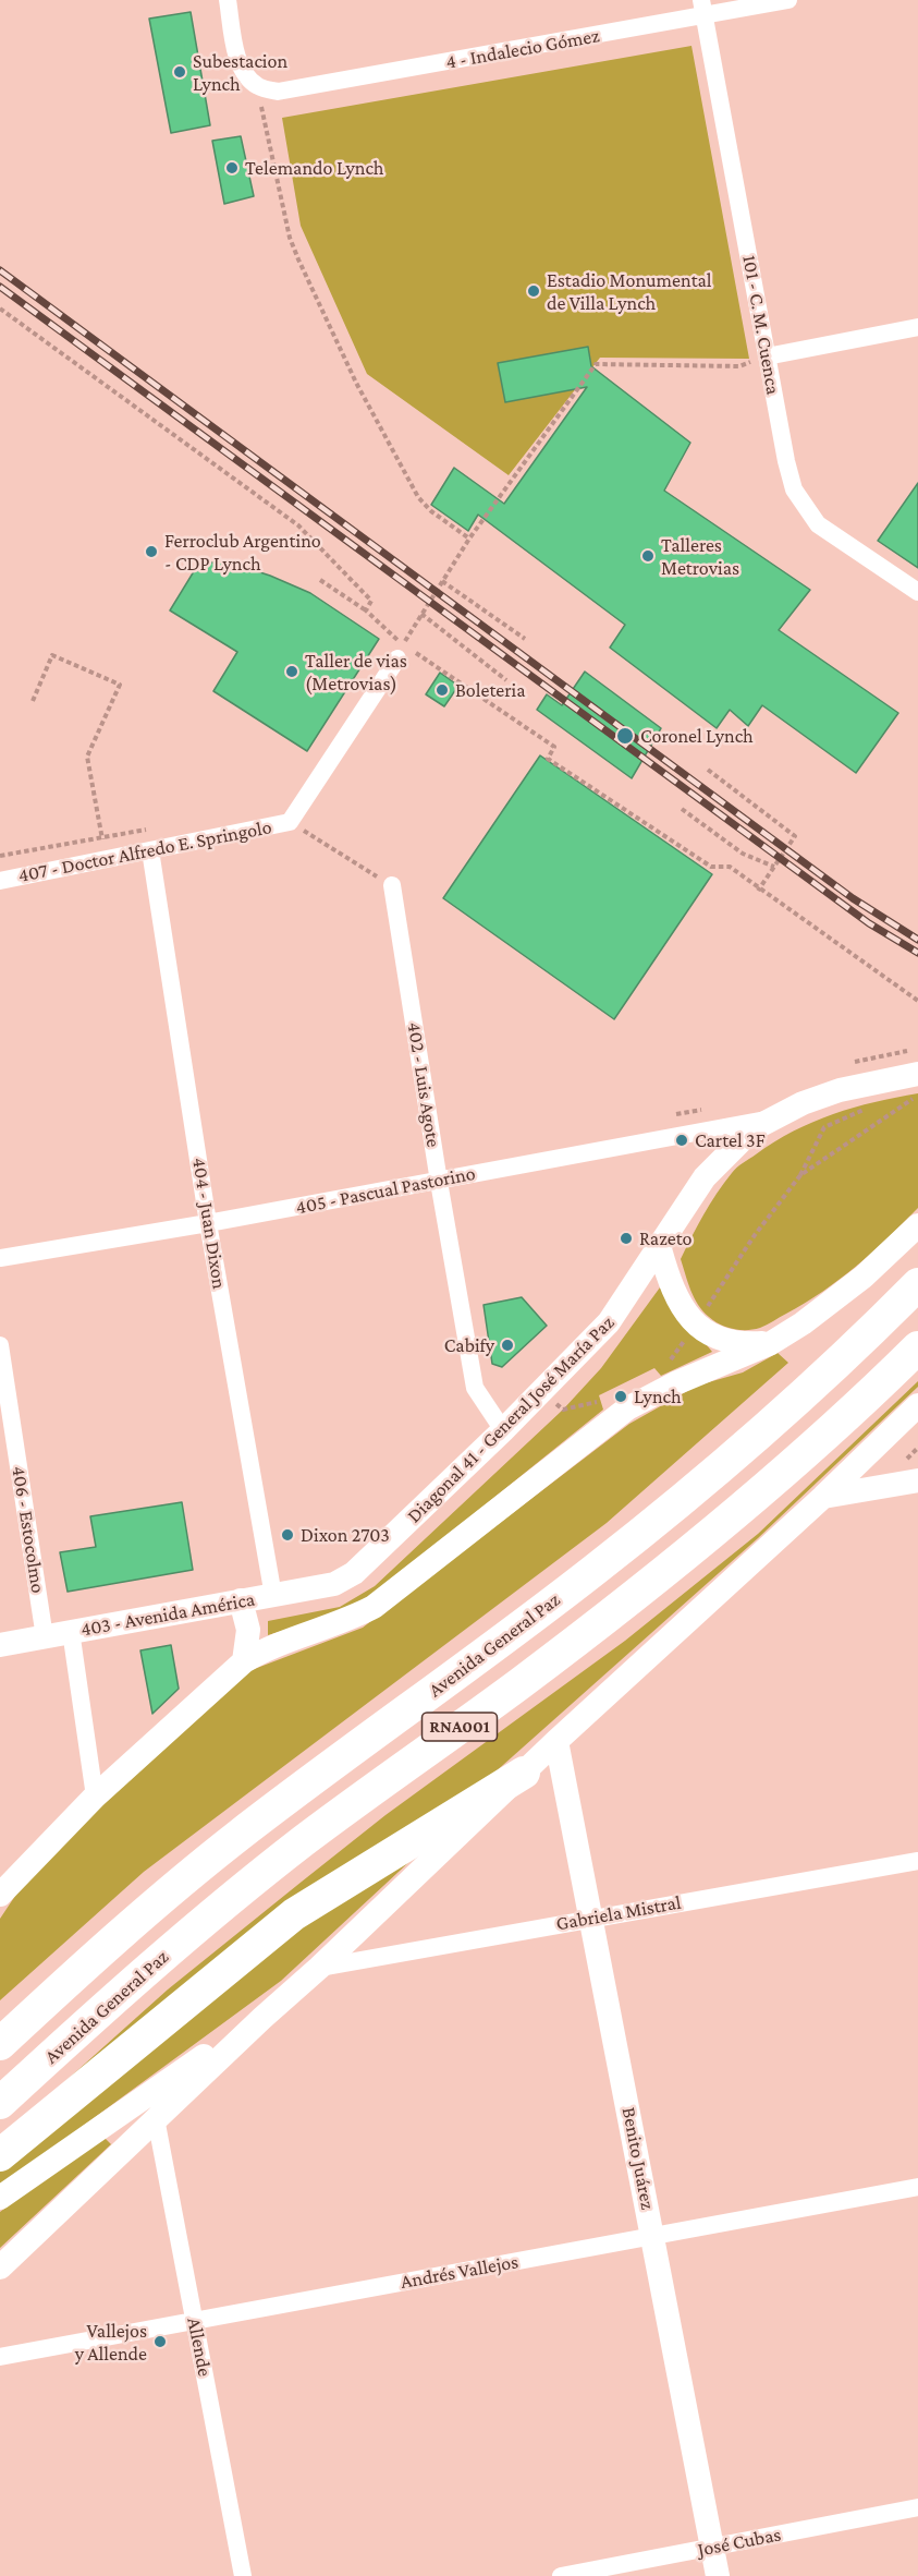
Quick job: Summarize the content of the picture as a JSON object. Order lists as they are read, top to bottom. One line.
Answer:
{"streets":{"highway":["Avenida General Paz","RNA001"],"street":["4 - Indalecio Gómez","101 - C. M. Cuenca","407 - Doctor Alfredo E. Springolo","402 - Luis Agote","405 - Pascual Pastorino","404 - Juan Dixon","Diagonal 41 - General José María Paz","406 - Estocolmo","403 - Avenida América","Gabriela Mistral","Benito Juárez","Andrés Vallejos","Allende","José Cubas"]},"crossings":[["4 - Indalecio Gómez","101 - C. M. Cuenca"],["407 - Doctor Alfredo E. Springolo","404 - Juan Dixon"],["402 - Luis Agote","405 - Pascual Pastorino"],["402 - Luis Agote","Diagonal 41 - General José María Paz"],["405 - Pascual Pastorino","404 - Juan Dixon"],["405 - Pascual Pastorino","Diagonal 41 - General José María Paz"],["404 - Juan Dixon","403 - Avenida América"],["Diagonal 41 - General José María Paz","403 - Avenida América"],["406 - Estocolmo","403 - Avenida América"],["Gabriela Mistral","Benito Juárez"],["Benito Juárez","Andrés Vallejos"],["Benito Juárez","José Cubas"],["Andrés Vallejos","Allende"]],"places":["Subestacion Lynch","Telemando Lynch","Estadio Monumental de Villa Lynch","Ferroclub Argentino - CDP Lynch","Talleres Metrovias","Taller de vias (Metrovias)","Boleteria","Coronel Lynch","Cartel 3F","Razeto","Cabify","Lynch","Dixon 2703","Vallejos y Allende"]}
